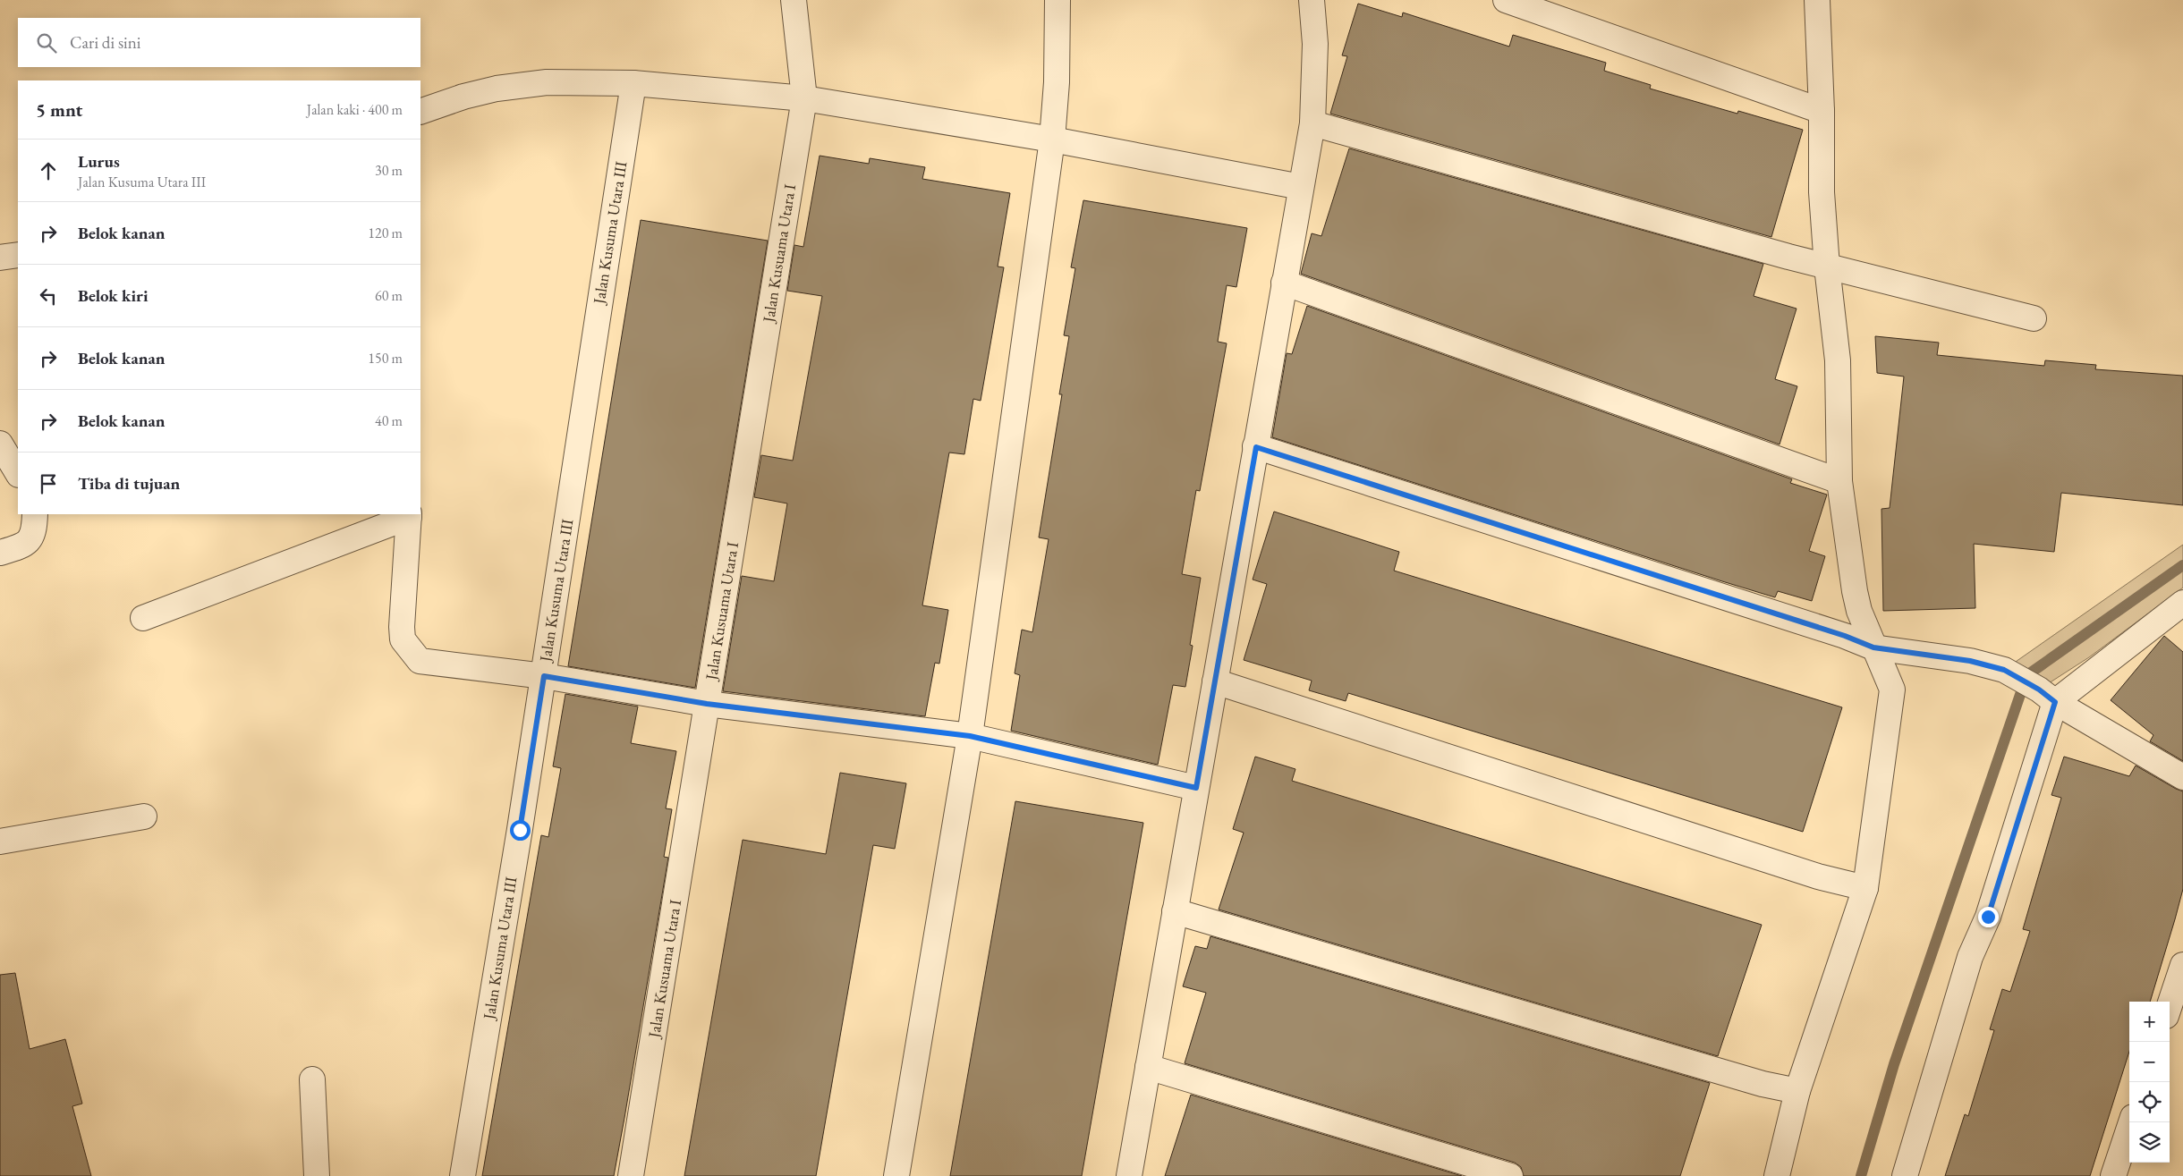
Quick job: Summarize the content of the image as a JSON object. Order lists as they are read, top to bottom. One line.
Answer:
{"streets":{"street":["Jalan Kusuma Utara III","Jalan Kusuama Utara I"]},"page":{"search":"Cari di sini","heading":["5 mnt","Jalan kaki · 400 m"],"list":[["Lurus","Jalan Kusuma Utara III","30 m"],["Belok kanan","120 m"],["Belok kiri","60 m"],["Belok kanan","150 m"],["Belok kanan","40 m"],"Tiba di tujuan"],"map_buttons":["+","−"]}}
